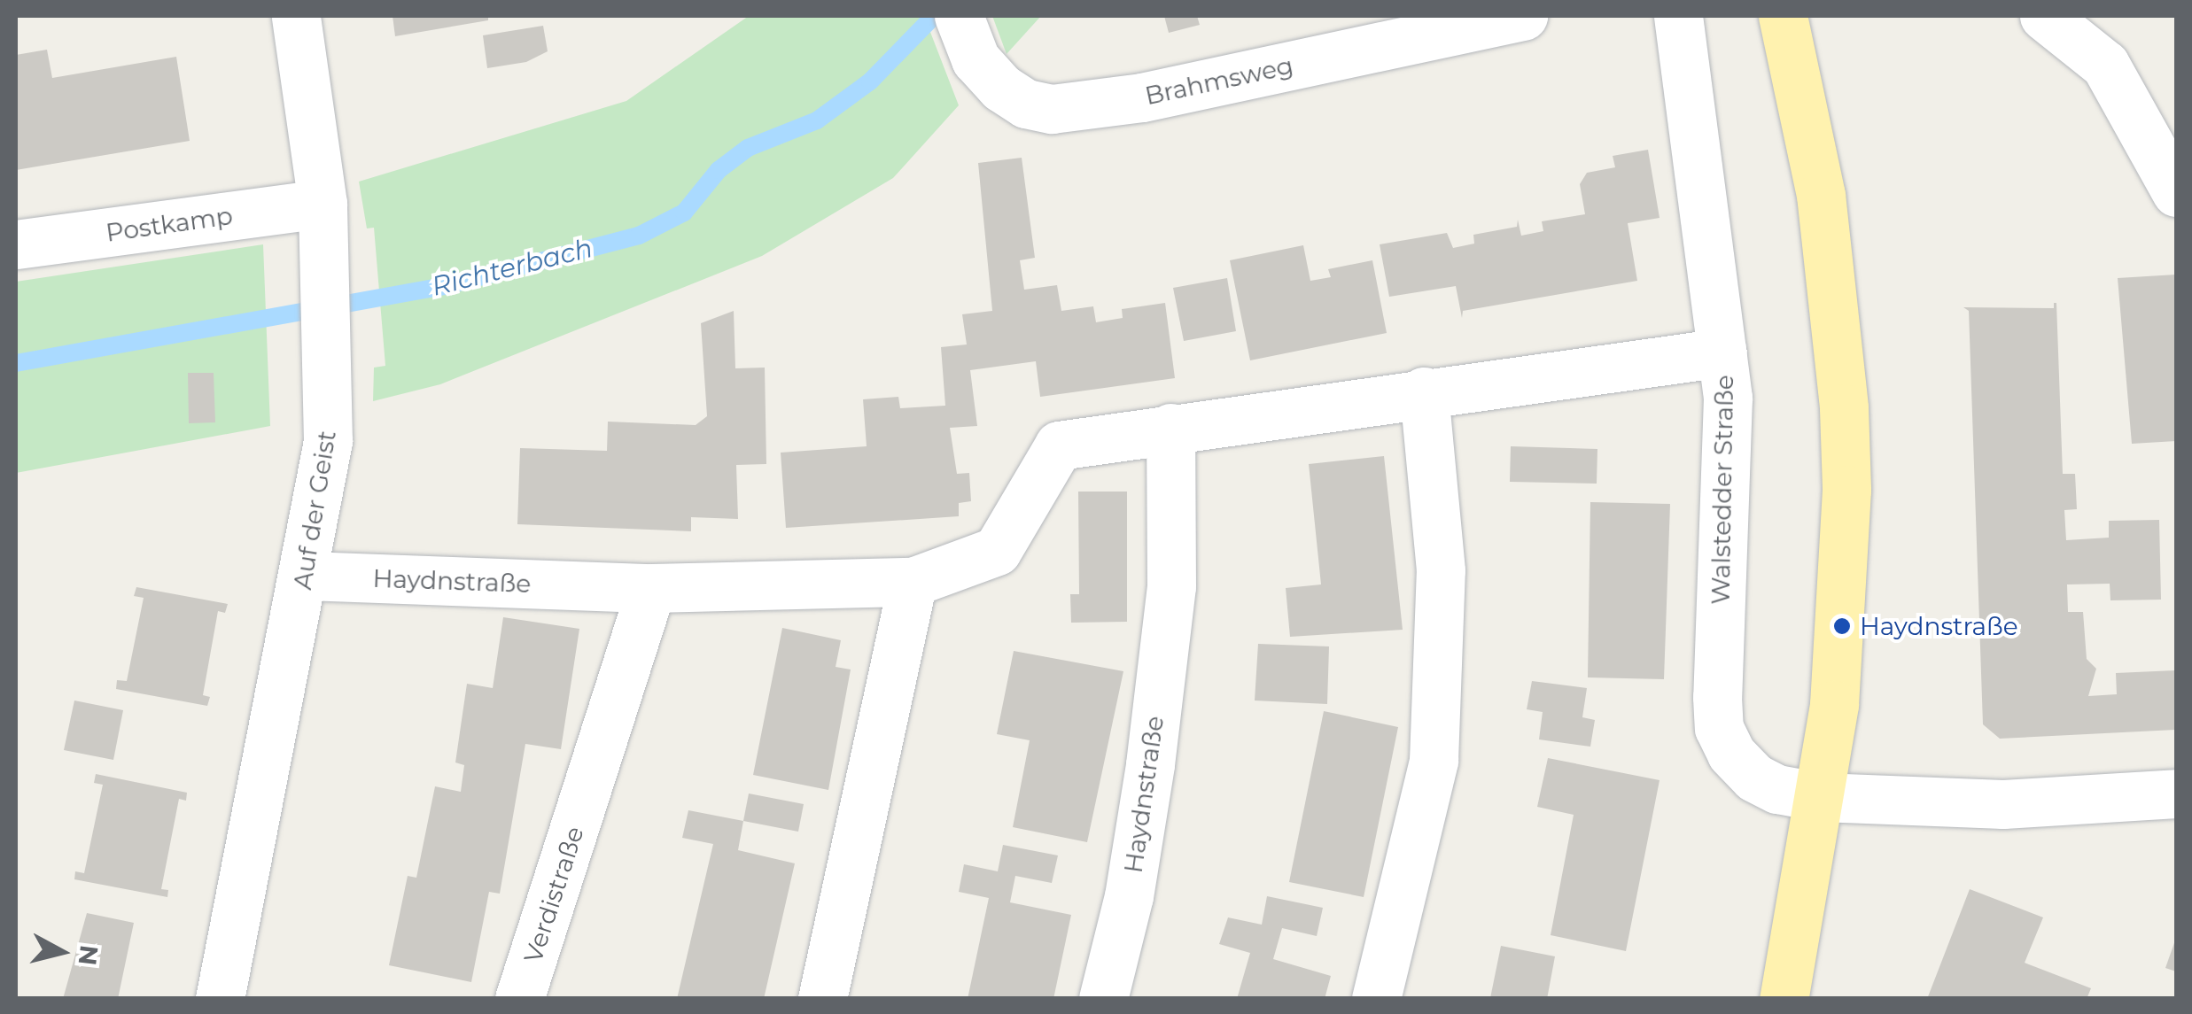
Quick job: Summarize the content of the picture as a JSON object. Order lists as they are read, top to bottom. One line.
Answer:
{"streets":{"street":["Brahmsweg","Postkamp","Walstedder Straße","Auf der Geist","Haydnstraße","Verdistraße"]},"crossings":[["Postkamp","Auf der Geist"],["Walstedder Straße","Haydnstraße"],["Auf der Geist","Haydnstraße"],["Haydnstraße","Verdistraße"]],"water":["Richterbach"],"places":["Haydnstraße"],"north":"right"}
